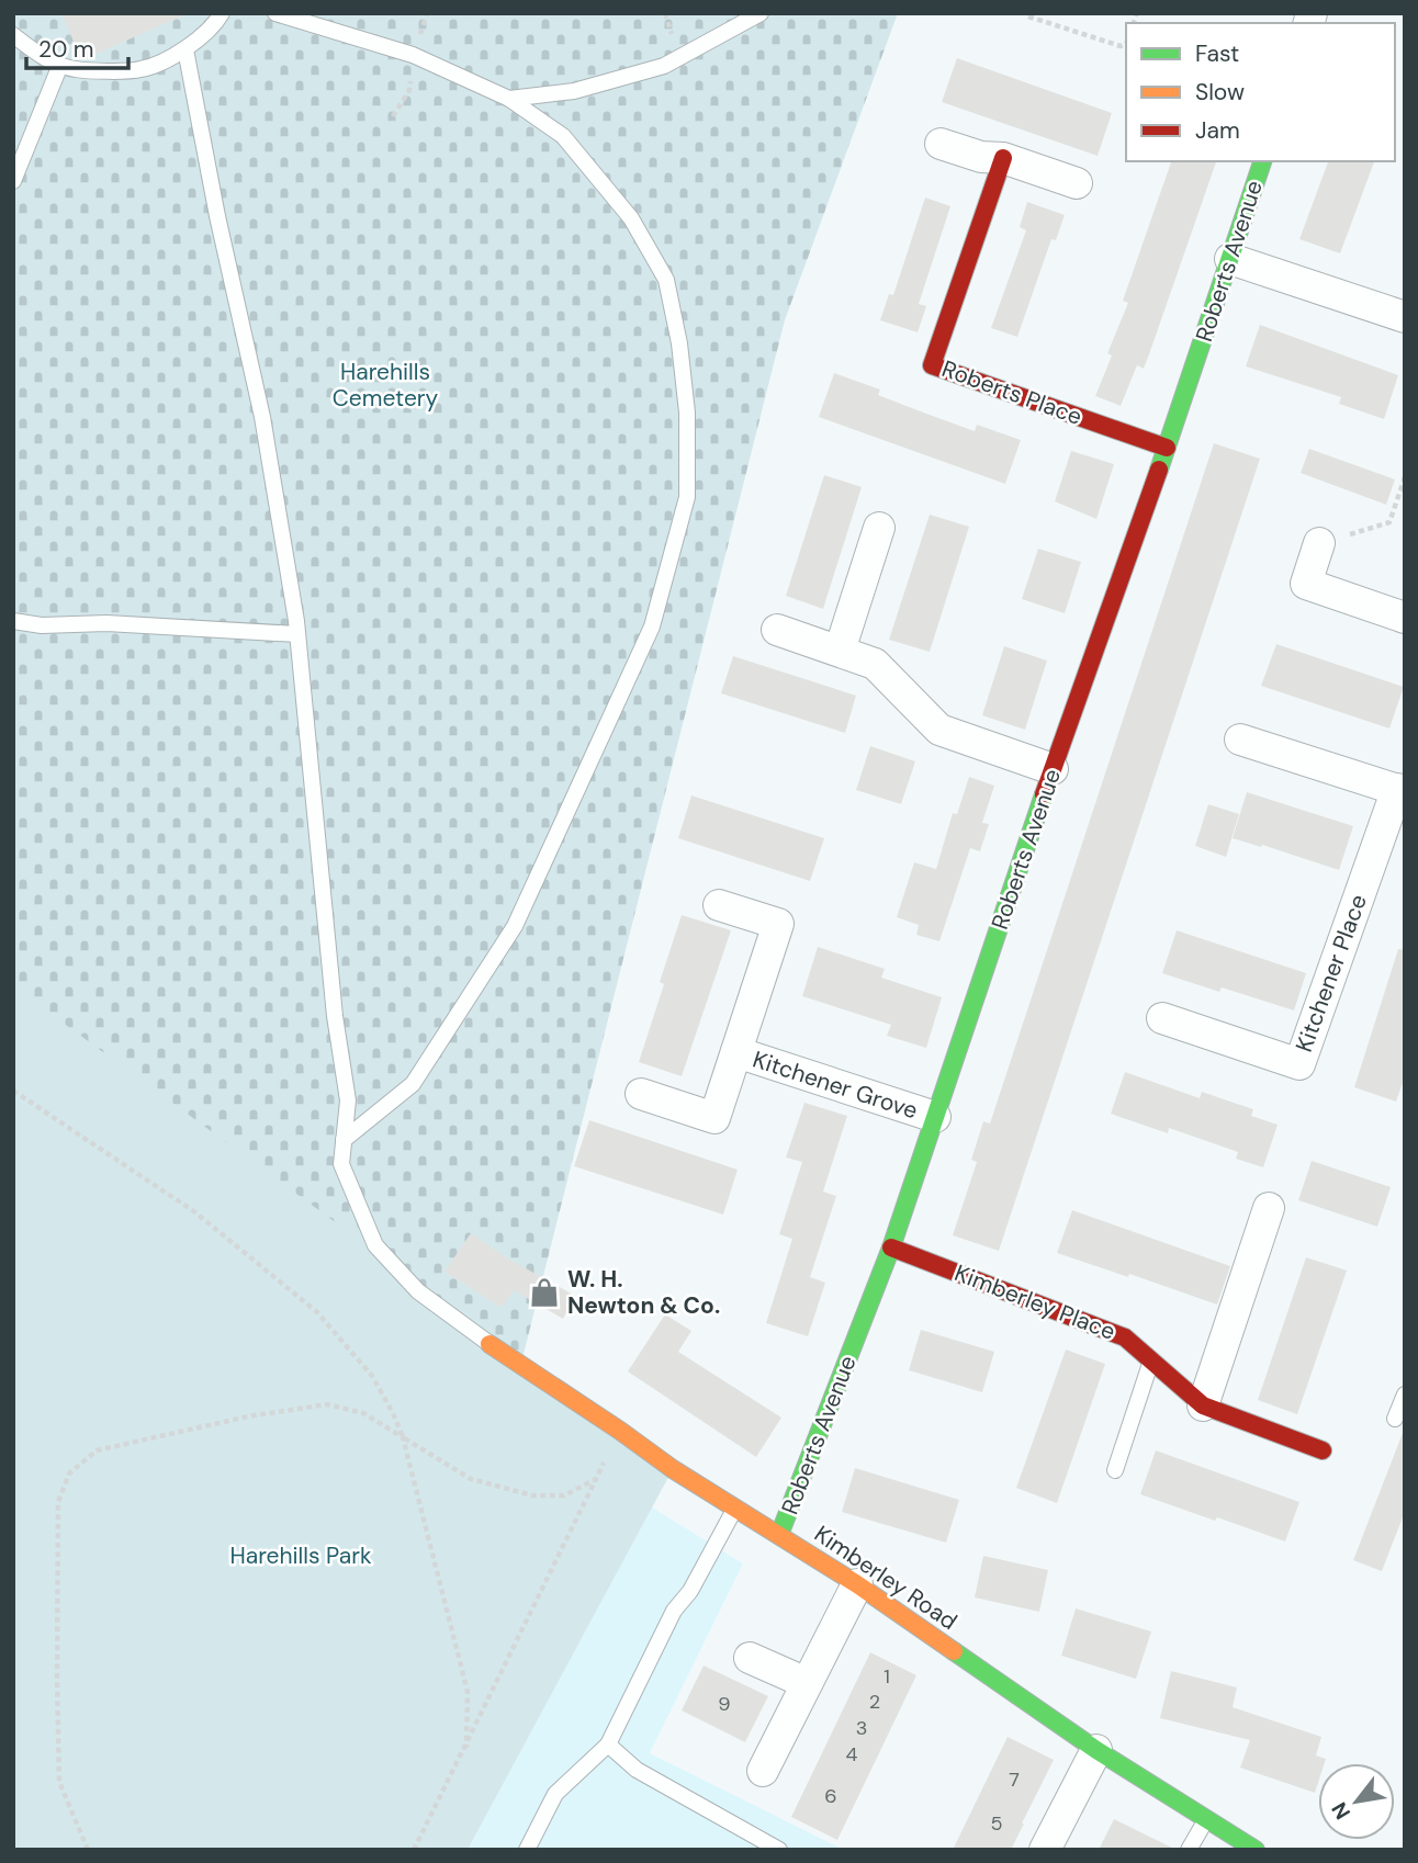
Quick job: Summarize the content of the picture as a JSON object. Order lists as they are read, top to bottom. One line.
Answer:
{"streets":{"street":["Roberts Avenue","Roberts Place","Kitchener Place","Kitchener Grove","Kimberley Place","Kimberley Road"]},"crossings":[["Roberts Avenue","Roberts Place"],["Roberts Avenue","Kitchener Grove"],["Roberts Avenue","Kimberley Place"],["Roberts Avenue","Kimberley Road"]],"parks":["Harehills Cemetery","Harehills Park"],"places":{"shop":["W. H. Newton & Co."]},"house_numbers":["1","2","9","3","4","7","6","5"],"legend":["Fast","Slow","Jam"],"scale_bar":"20 m","north":"bottom left"}
